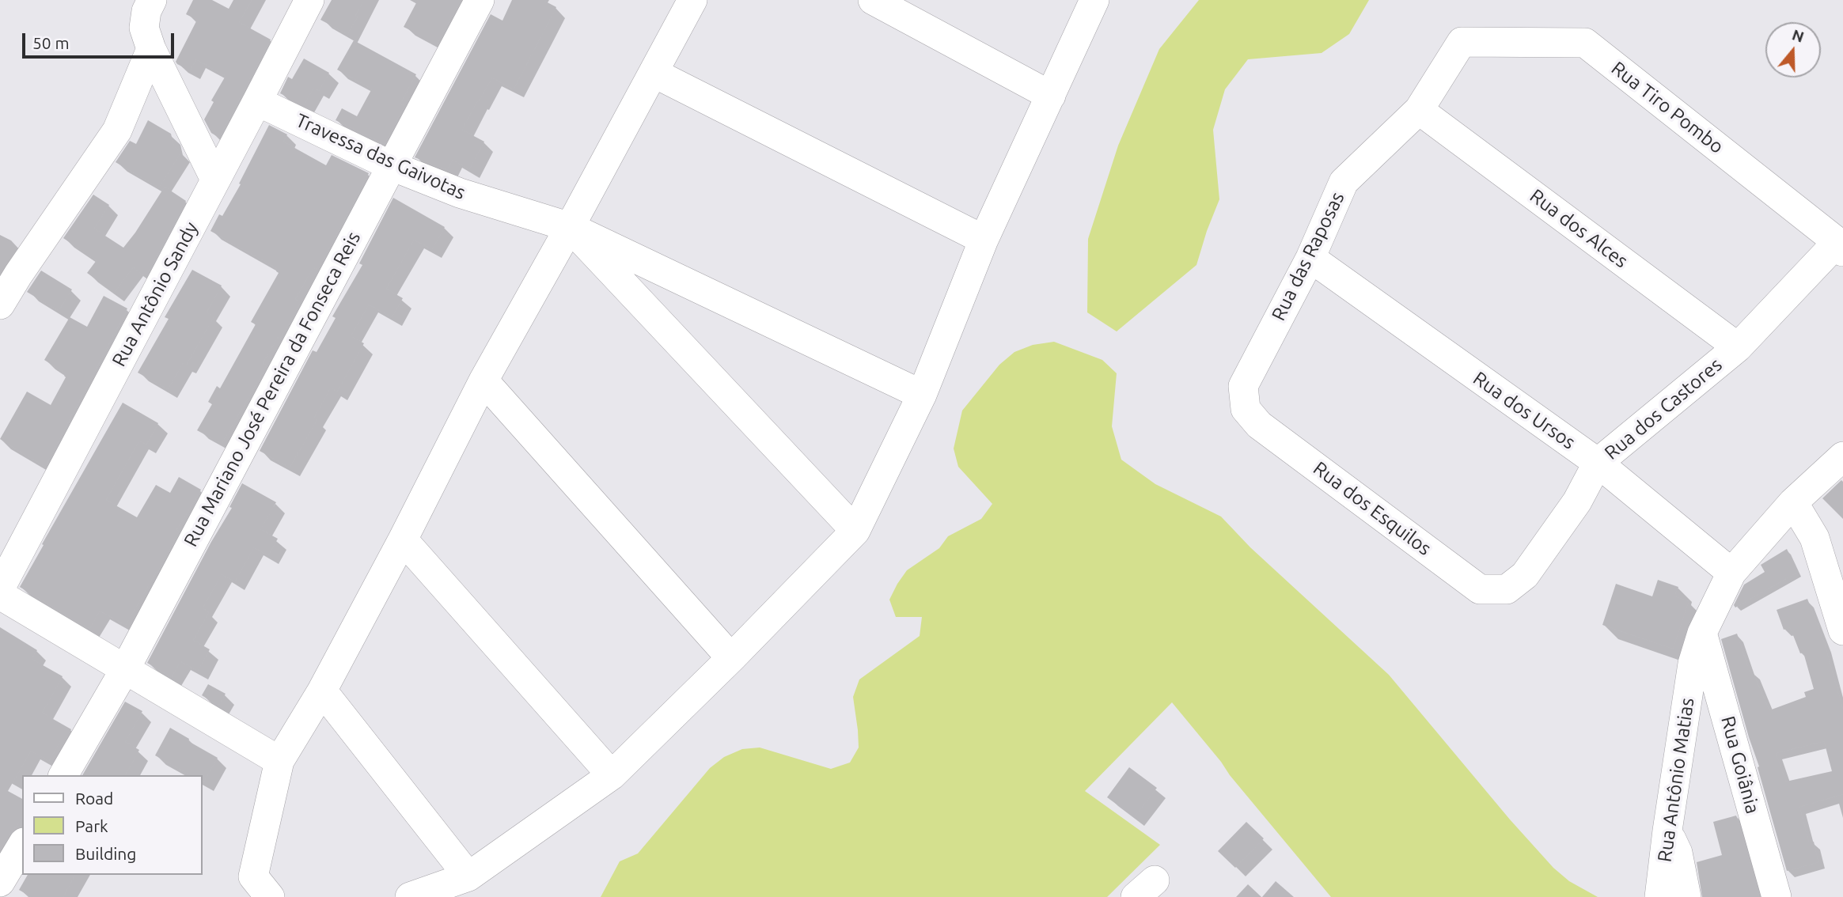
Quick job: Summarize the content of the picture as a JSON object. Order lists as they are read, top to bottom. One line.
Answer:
{"streets":{"street":["Rua Tiro Pombo","Travessa das Gaivotas","Rua dos Alces","Rua das Raposas","Rua Antônio Sandy","Rua Mariano José Pereira da Fonseca Reis","Rua dos Castores","Rua dos Ursos","Rua dos Esquilos","Rua Goiânia","Rua Antônio Matias"]},"crossings":[["Rua Tiro Pombo","Rua das Raposas"],["Rua Tiro Pombo","Rua dos Castores"],["Travessa das Gaivotas","Rua Antônio Sandy"],["Travessa das Gaivotas","Rua Mariano José Pereira da Fonseca Reis"],["Rua dos Alces","Rua das Raposas"],["Rua dos Alces","Rua dos Castores"],["Rua das Raposas","Rua dos Ursos"],["Rua das Raposas","Rua dos Esquilos"],["Rua dos Castores","Rua dos Ursos"],["Rua dos Castores","Rua dos Esquilos"],["Rua dos Ursos","Rua Antônio Matias"],["Rua Goiânia","Rua Antônio Matias"]],"legend":["Road","Park","Building"],"scale_bar":"50 m","north":"top"}
